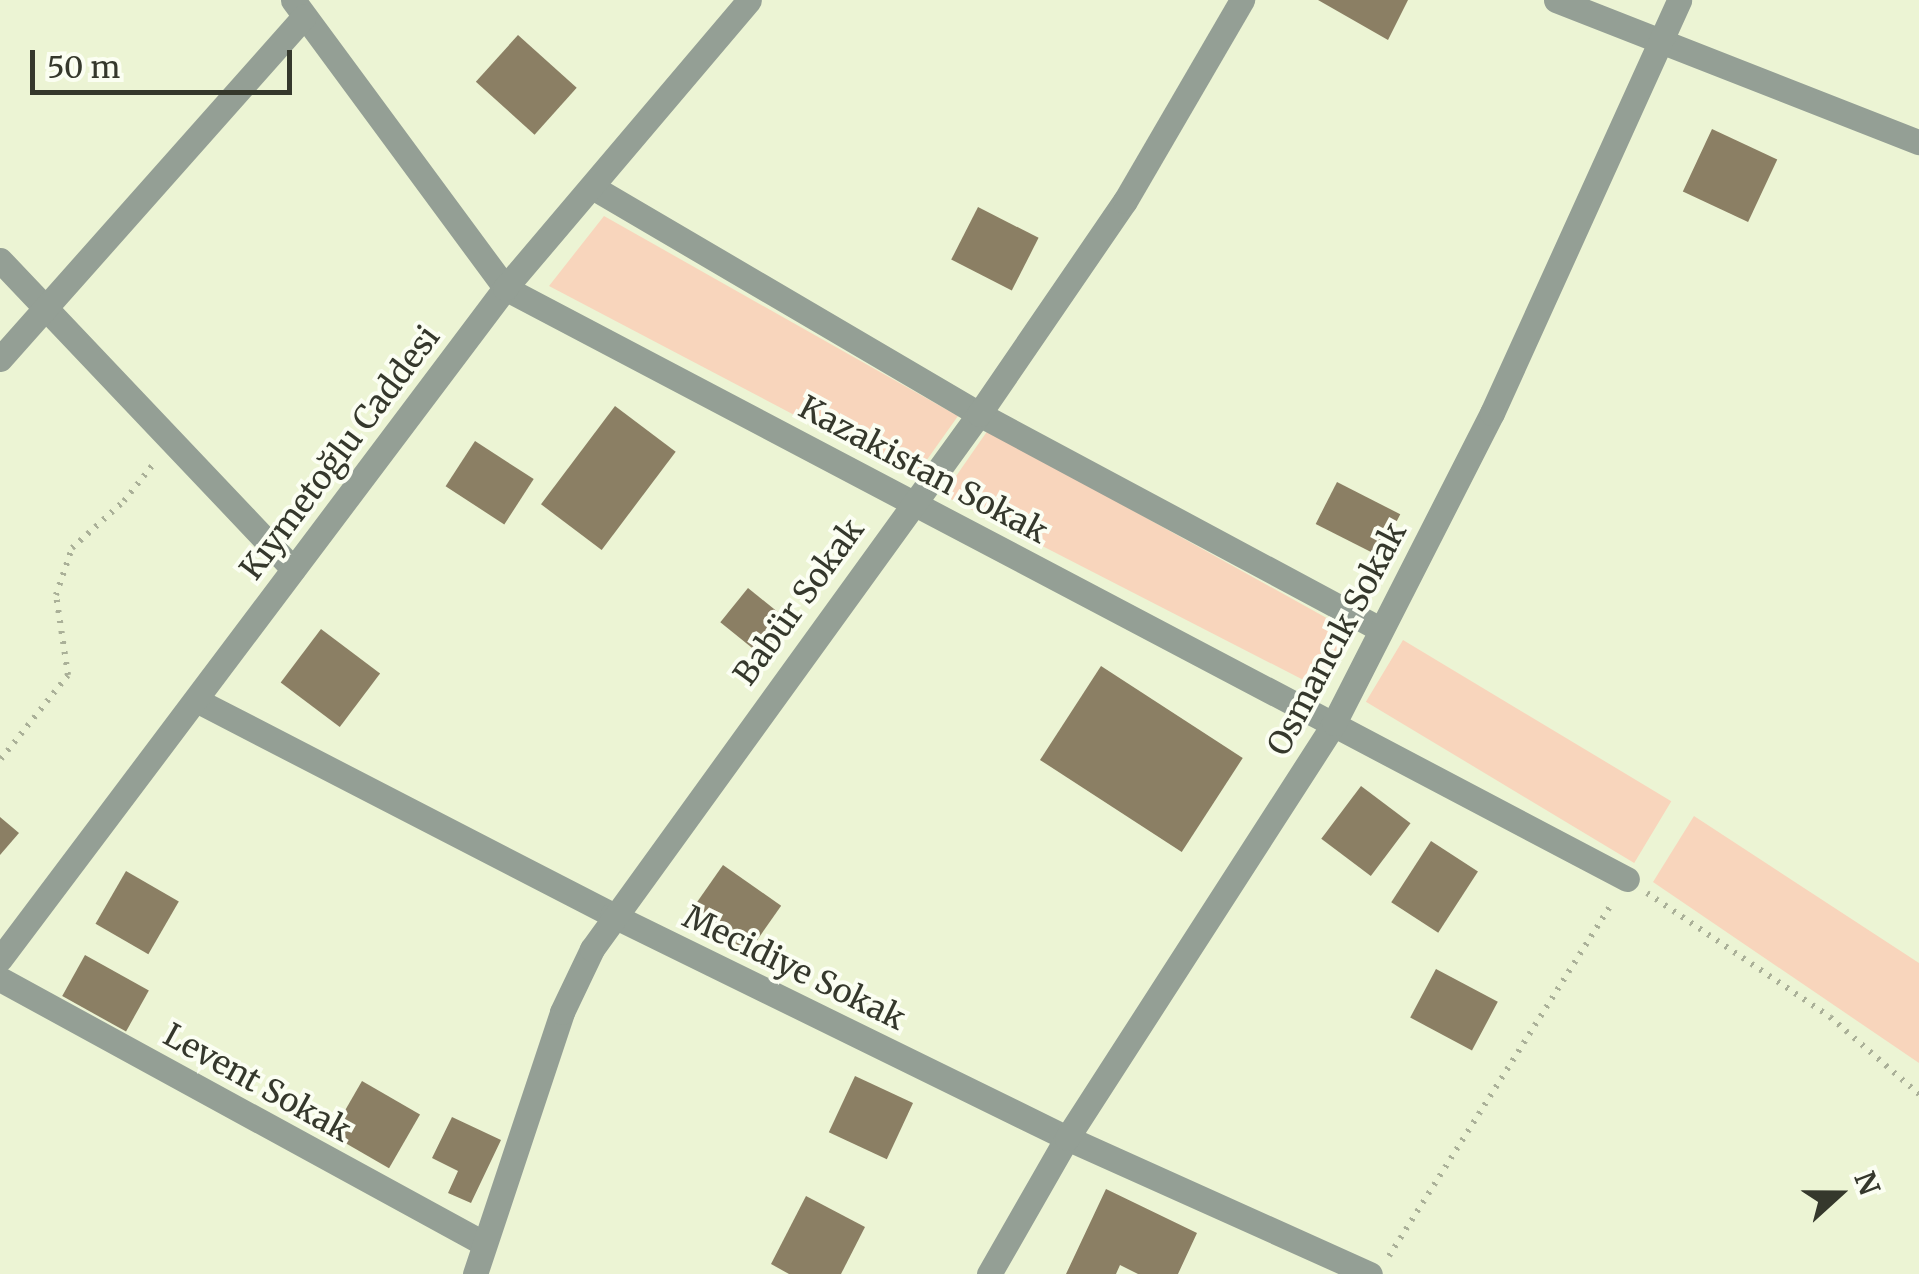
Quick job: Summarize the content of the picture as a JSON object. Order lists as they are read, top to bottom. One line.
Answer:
{"streets":{"street":["Kıymetoğlu Caddesi","Kazakistan Sokak","Babür Sokak","Osmancık Sokak","Mecidiye Sokak","Levent Sokak"]},"crossings":[["Kıymetoğlu Caddesi","Kazakistan Sokak"],["Kıymetoğlu Caddesi","Mecidiye Sokak"],["Kazakistan Sokak","Babür Sokak"],["Kazakistan Sokak","Osmancık Sokak"],["Babür Sokak","Mecidiye Sokak"],["Babür Sokak","Levent Sokak"],["Osmancık Sokak","Mecidiye Sokak"]],"scale_bar":"50 m","north":"right"}
